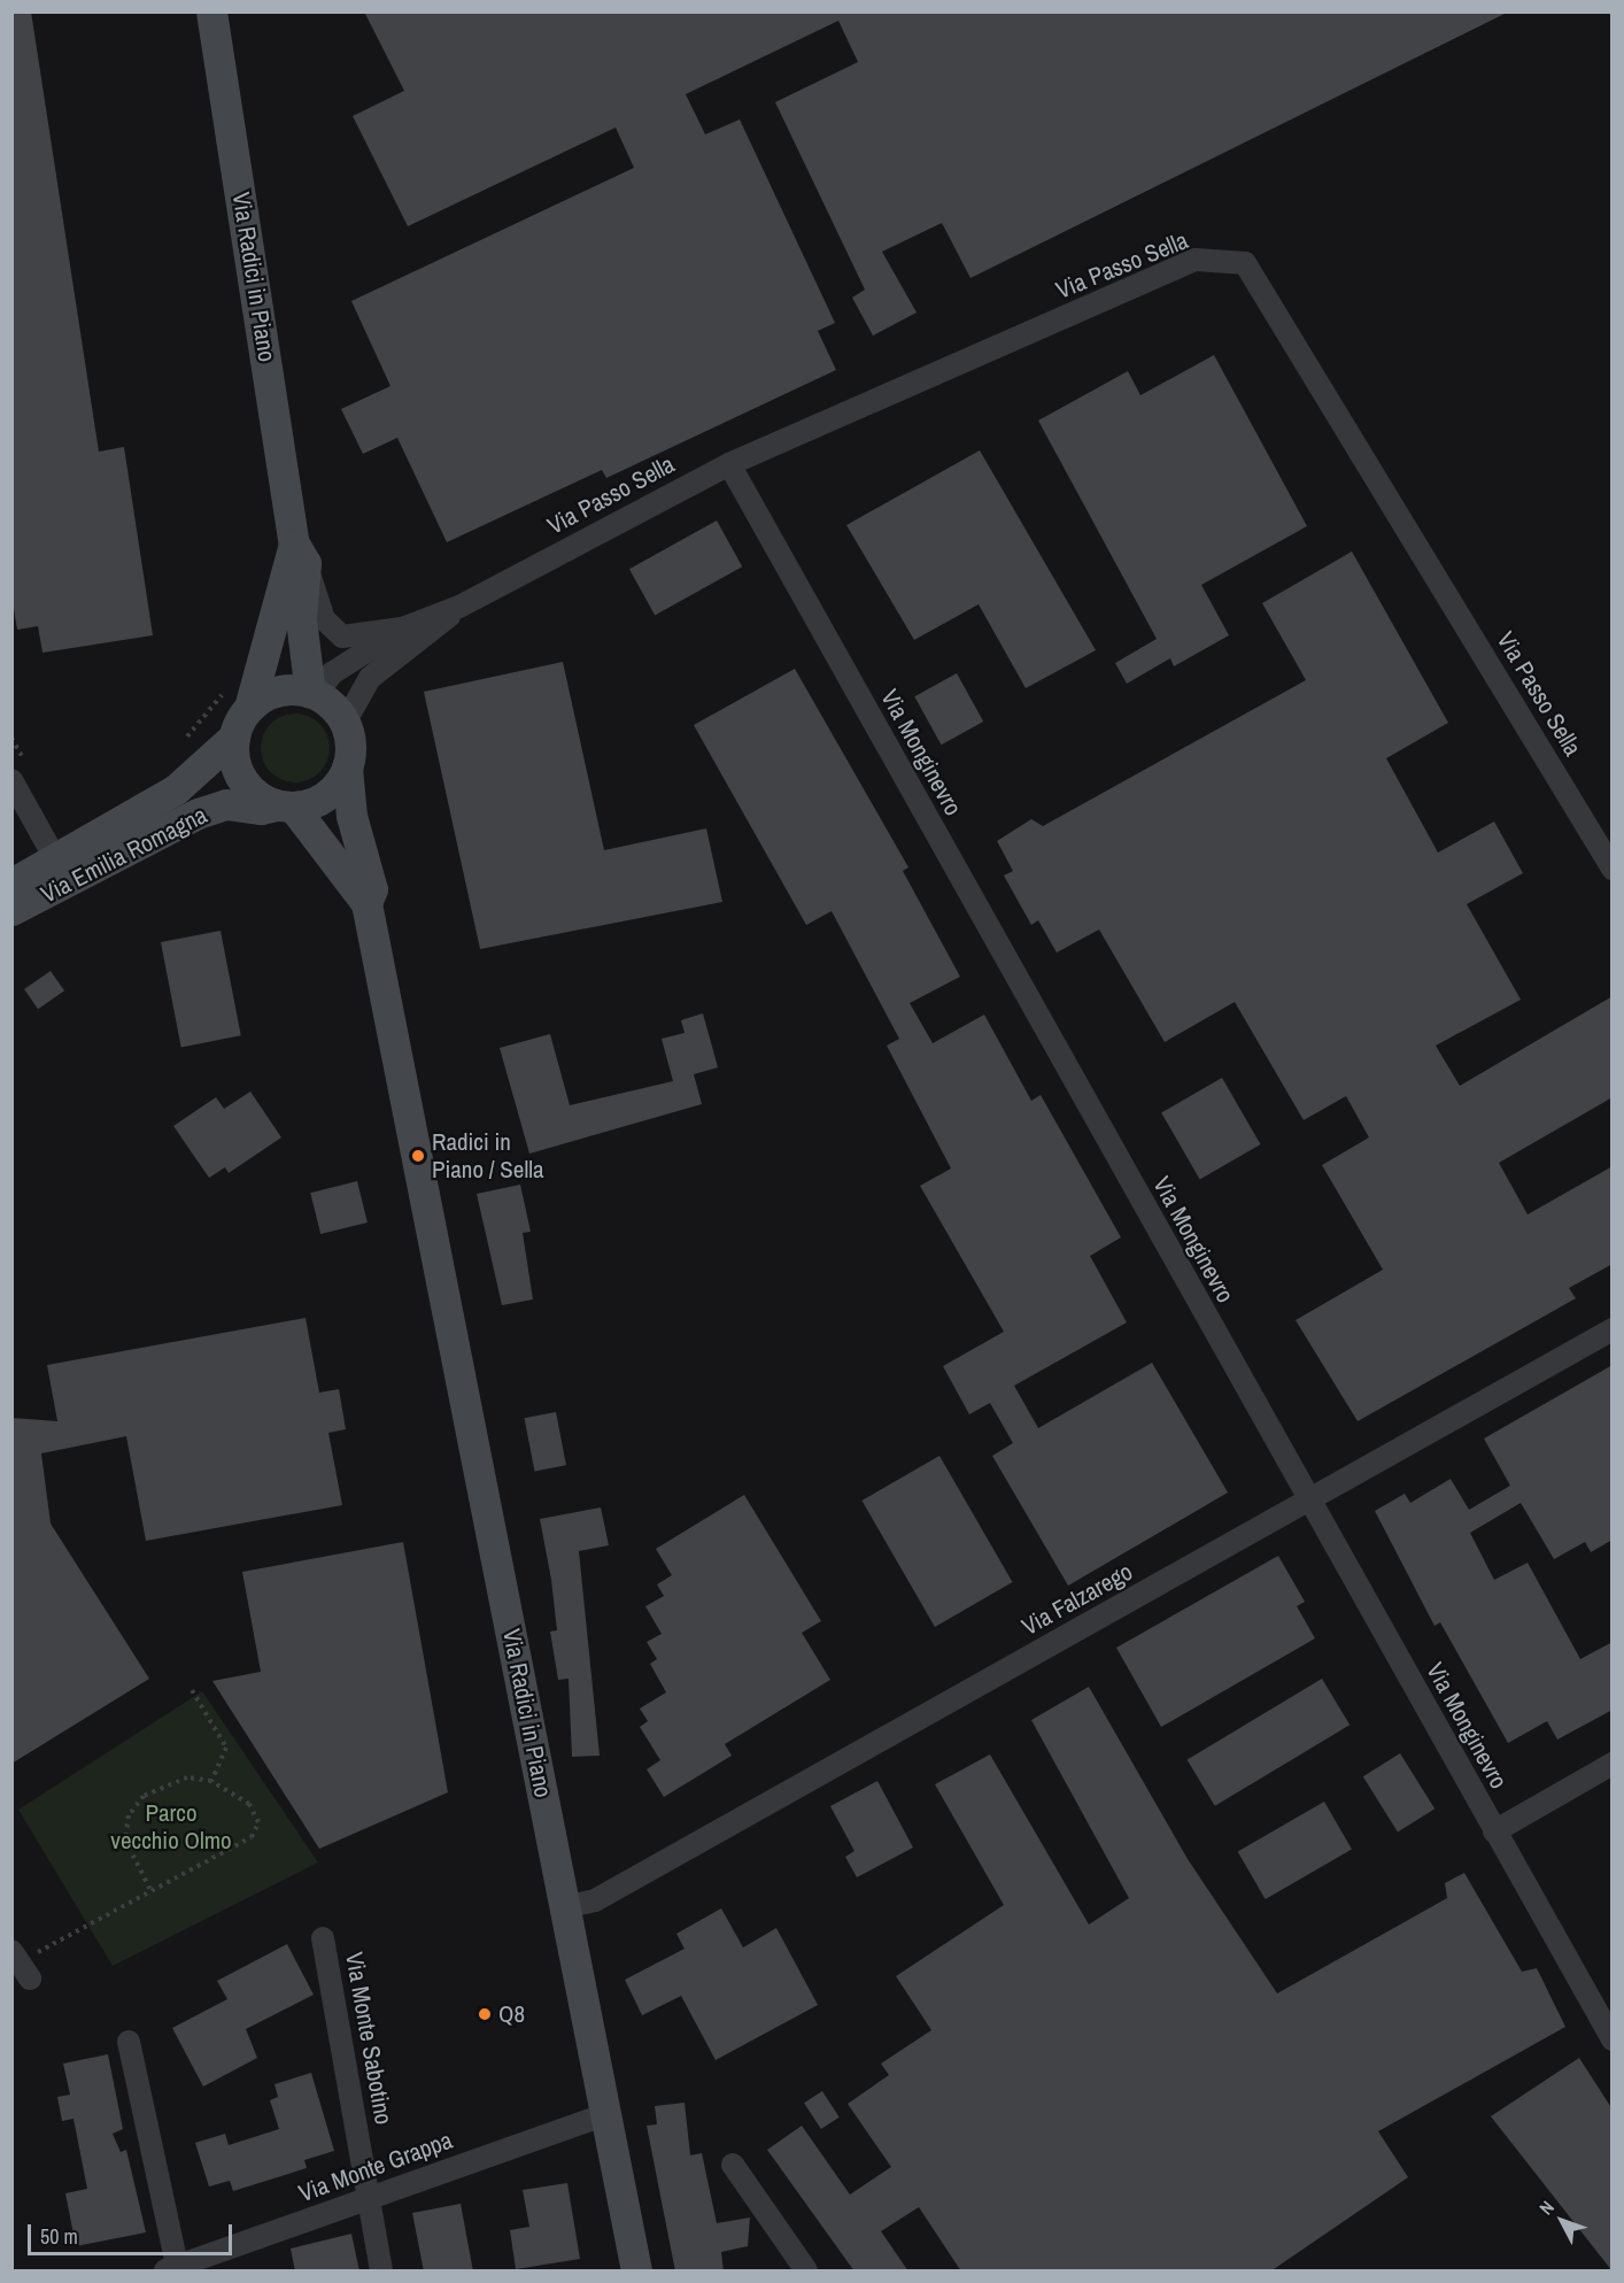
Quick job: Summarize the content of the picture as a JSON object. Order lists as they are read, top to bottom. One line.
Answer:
{"streets":{"street":["Via Passo Sella","Via Radici in Piano","Via Monginevro","Via Emilia Romagna","Via Falzarego","Via Monte Sabotino","Via Monte Grappa"]},"crossings":[["Via Passo Sella","Via Radici in Piano"],["Via Passo Sella","Via Monginevro"],["Via Passo Sella","Via Emilia Romagna"],["Via Radici in Piano","Via Emilia Romagna"],["Via Radici in Piano","Via Falzarego"],["Via Radici in Piano","Via Monte Grappa"],["Via Monginevro","Via Falzarego"],["Via Monte Sabotino","Via Monte Grappa"]],"parks":["Parco vecchio Olmo"],"places":["Radici in Piano / Sella","Q8"],"scale_bar":"50 m","north":"top left"}
